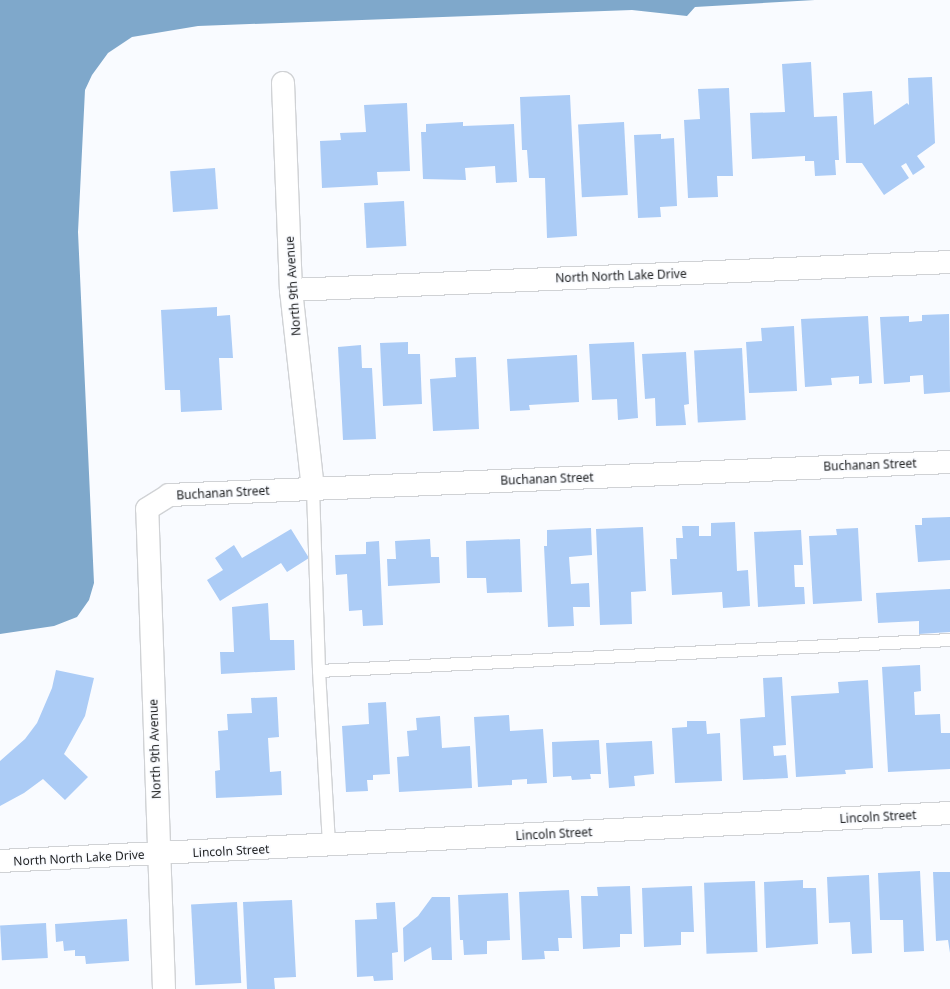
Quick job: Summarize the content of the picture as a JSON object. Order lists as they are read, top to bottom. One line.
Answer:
{"streets":{"street":["North North Lake Drive","North 9th Avenue","Buchanan Street","Lincoln Street"]},"crossings":[["North North Lake Drive","North 9th Avenue"],["North North Lake Drive","Lincoln Street"],["North 9th Avenue","Buchanan Street"],["North 9th Avenue","Lincoln Street"]]}
